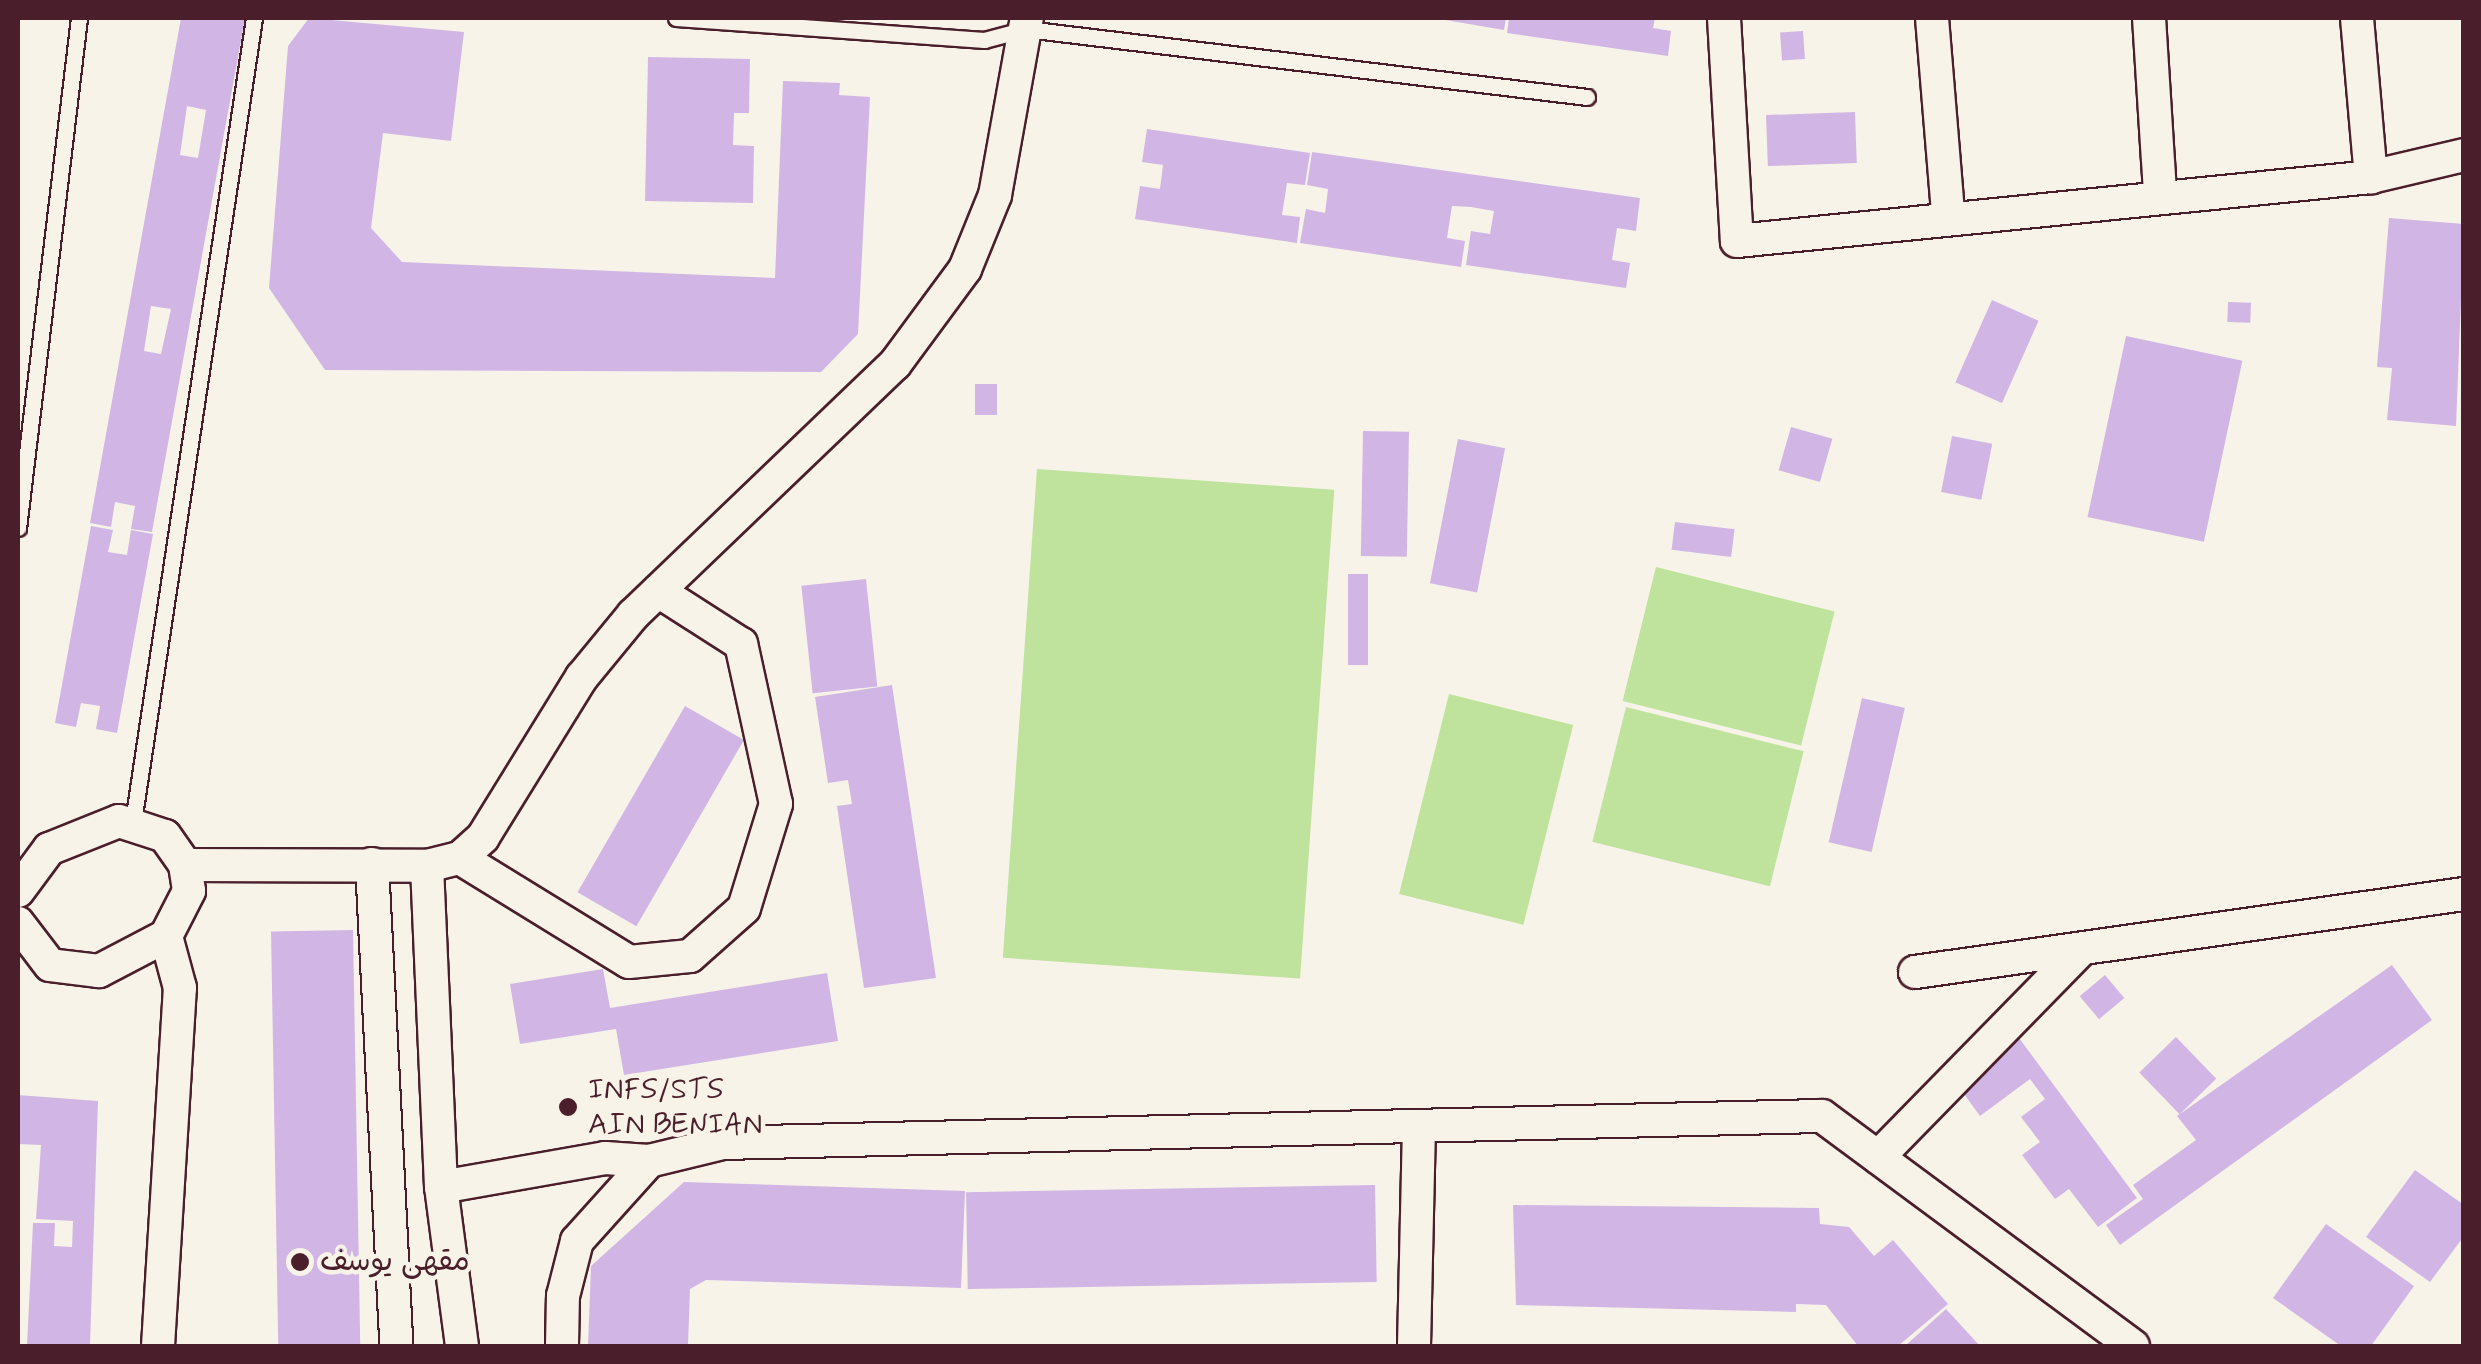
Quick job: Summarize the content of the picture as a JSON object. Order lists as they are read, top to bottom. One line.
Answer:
{"places":["INFS/STS AIN BENIAN","مقهى يوسف"]}
